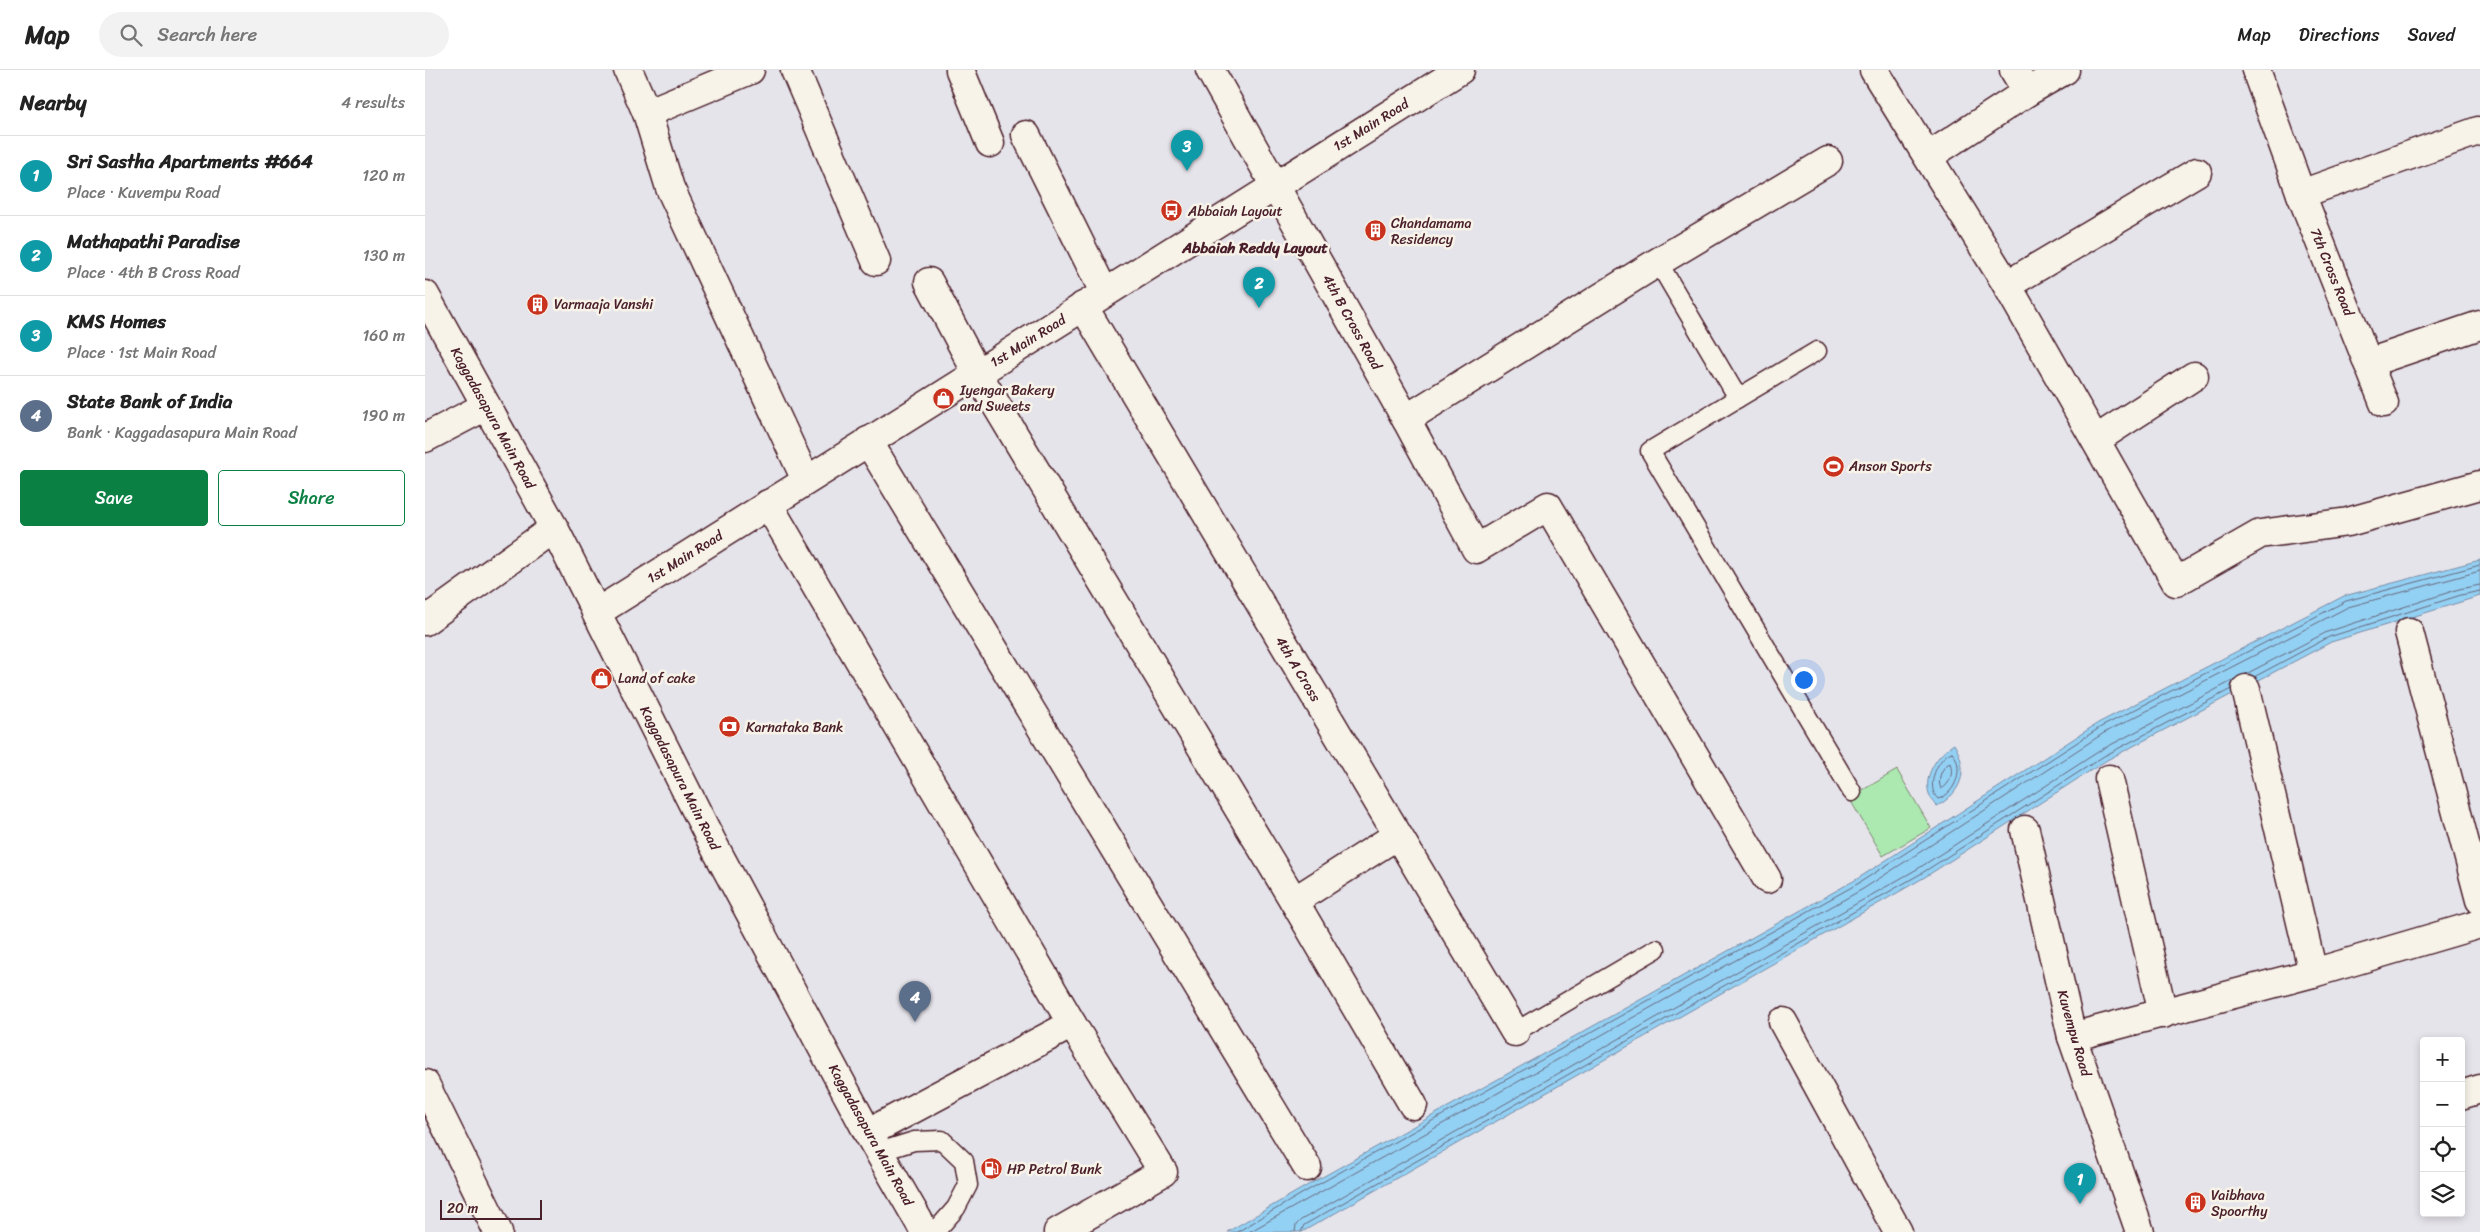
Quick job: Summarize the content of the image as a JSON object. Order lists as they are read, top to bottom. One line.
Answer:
{"streets":{"street":["1st Main Road","7th Cross Road","4th B Cross Road","Kaggadasapura Main Road","4th A Cross","Kuvempu Road"]},"crossings":[["1st Main Road","4th B Cross Road"],["1st Main Road","Kaggadasapura Main Road"],["1st Main Road","4th A Cross"]],"districts":["Abbaiah Reddy Layout"],"places":{"bus stop":["Abbaiah Layout"],"building":["Chandamama Residency","Varmaaja Vanshi","Vaibhava Spoorthy"],"shop":["Iyengar Bakery and Sweets","Land of cake"],"sports":["Anson Sports"],"bank":["Karnataka Bank"],"fuel station":["HP Petrol Bunk"]},"scale_bar":"20 m","page":{"header":"Map","search":"Search here","nav":["Map","Directions","Saved"],"heading":["Nearby","4 results"],"pins":["3","2","4","1"],"list":[{"mark":"1","name":"Sri Sastha Apartments #664","note":"Place · Kuvempu Road","value":"120 m"},{"mark":"2","name":"Mathapathi Paradise","note":"Place · 4th B Cross Road","value":"130 m"},{"mark":"3","name":"KMS Homes","note":"Place · 1st Main Road","value":"160 m"},{"mark":"4","name":"State Bank of India","note":"Bank · Kaggadasapura Main Road","value":"190 m"}],"buttons":["Save","Share"],"map_buttons":["+","−"],"scale":"20 m"}}
